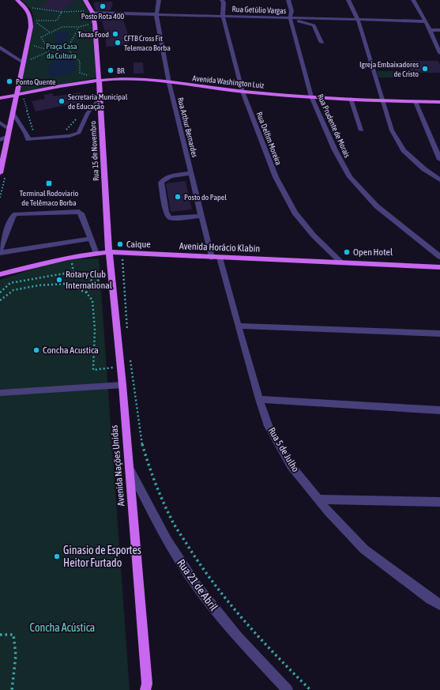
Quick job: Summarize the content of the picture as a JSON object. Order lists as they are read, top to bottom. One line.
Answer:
{"streets":{"main road":["Avenida Washington Luiz","Rua 15 de Novembro","Avenida Horácio Klabin","Avenida Nações Unidas"],"street":["Rua Getúlio Vargas","Rua Prudente de Morais","Rua Arthur Bernardes","Rua Delfim Moreira","Rua 5 de Julho","Rua 21 de Abril"]},"crossings":[["Rua Getúlio Vargas","Rua Prudente de Morais"],["Rua Getúlio Vargas","Rua Arthur Bernardes"],["Rua Getúlio Vargas","Rua Delfim Moreira"],["Rua Getúlio Vargas","Rua 15 de Novembro"],["Avenida Washington Luiz","Rua Prudente de Morais"],["Avenida Washington Luiz","Rua Arthur Bernardes"],["Avenida Washington Luiz","Rua Delfim Moreira"],["Avenida Washington Luiz","Rua 15 de Novembro"],["Rua Arthur Bernardes","Avenida Horácio Klabin"],["Rua Arthur Bernardes","Rua 5 de Julho"],["Rua Delfim Moreira","Avenida Horácio Klabin"],["Rua 15 de Novembro","Avenida Horácio Klabin"],["Rua 15 de Novembro","Avenida Nações Unidas"],["Avenida Horácio Klabin","Rua 5 de Julho"],["Avenida Horácio Klabin","Avenida Nações Unidas"],["Avenida Nações Unidas","Rua 21 de Abril"]],"parks":["Praça Casa da Cultura","Concha Acústica"],"places":{"other":["Posto Rota 400","Texas Food","CFTB Cross Fit Telemaco Borba","Igreja Embaixadores de Cristo","BR","Ponto Quente","Secretaria Municipal de Educação","Posto do Papel","Caique","Open Hotel","Rotary Club International","Concha Acustica","Ginasio de Esportes Heitor Furtado"],"transit":["Terminal Rodoviario de Telêmaco Borba"]}}
